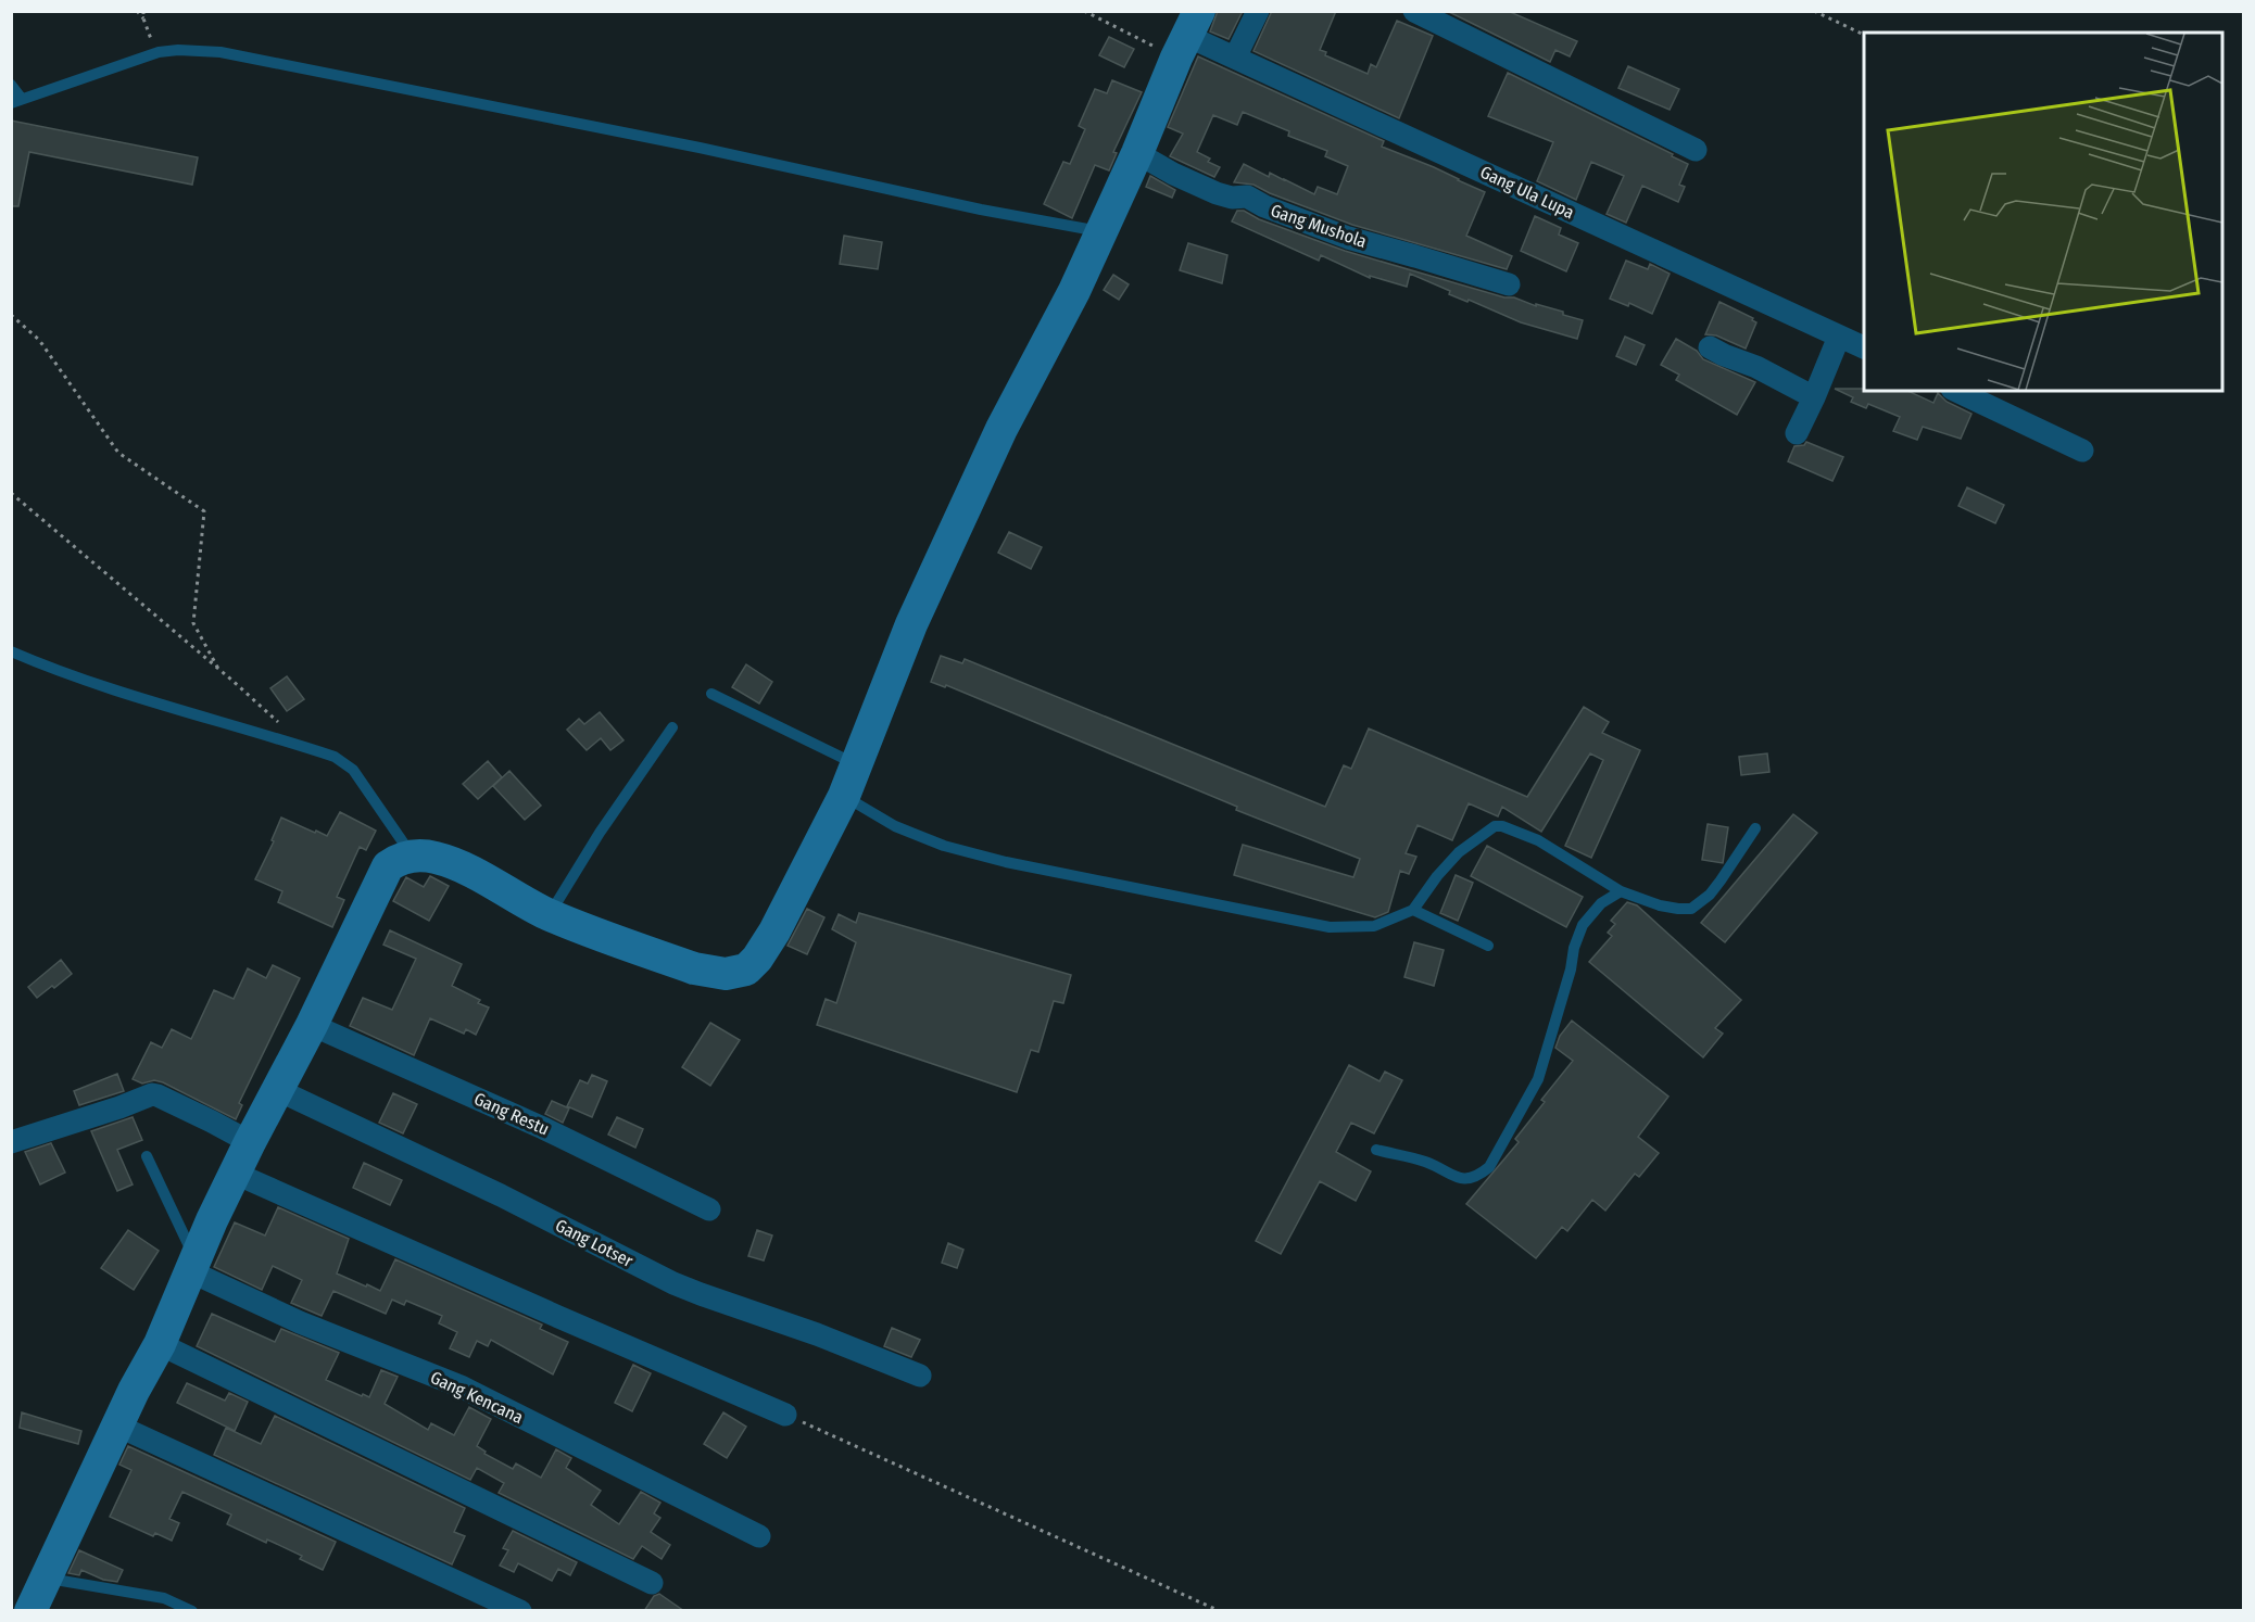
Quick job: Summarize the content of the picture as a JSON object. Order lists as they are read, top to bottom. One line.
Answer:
{"streets":{"street":["Gang Ula Lupa","Gang Mushola","Gang Restu","Gang Lotser","Gang Kencana"]}}
